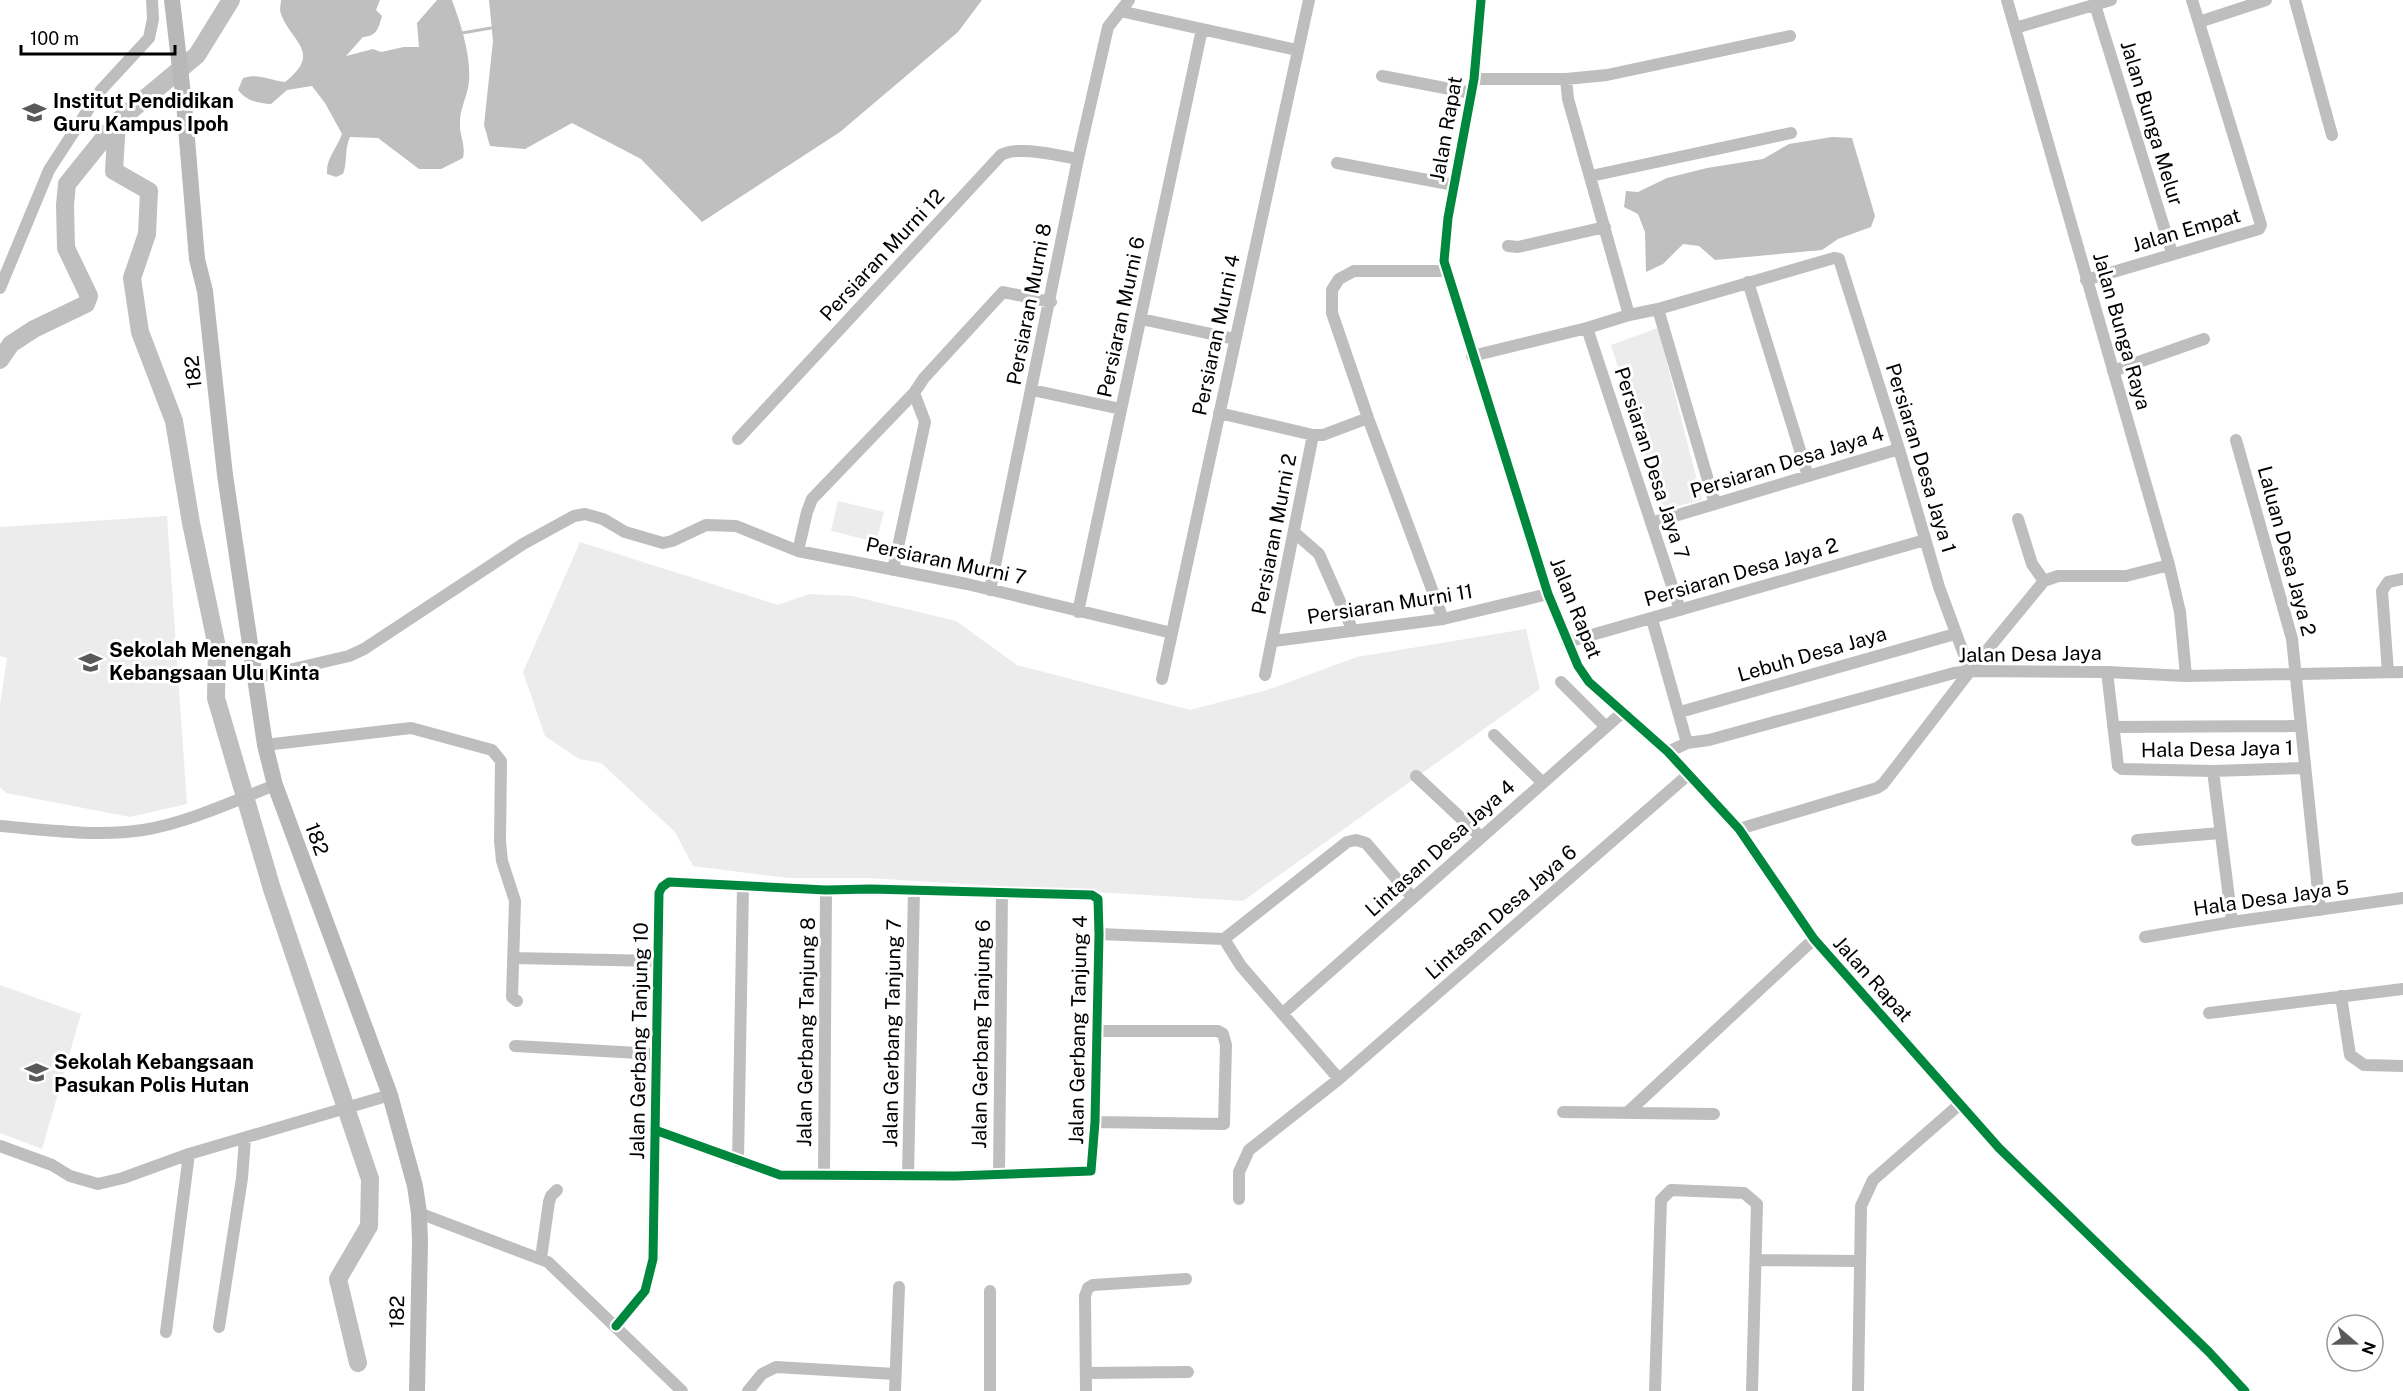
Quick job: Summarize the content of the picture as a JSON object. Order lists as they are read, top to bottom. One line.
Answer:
{"streets":{"street":["Jalan Bunga Melur","Jalan Rapat","Jalan Empat","Persiaran Murni 12","Persiaran Murni 8","Persiaran Murni 6","Jalan Bunga Raya","Persiaran Murni 4","182","Persiaran Desa Jaya 1","Persiaran Desa Jaya 4","Persiaran Desa Jaya 7","Persiaran Murni 2","Laluan Desa Jaya 2","Persiaran Murni 7","Persiaran Desa Jaya 2","Persiaran Murni 11","Lebuh Desa Jaya","Jalan Desa Jaya","Hala Desa Jaya 1","Lintasan Desa Jaya 4","Hala Desa Jaya 5","Lintasan Desa Jaya 6","Jalan Gerbang Tanjung 4","Jalan Gerbang Tanjung 8","Jalan Gerbang Tanjung 7","Jalan Gerbang Tanjung 6","Jalan Gerbang Tanjung 10"]},"crossings":[["Jalan Bunga Melur","Jalan Empat"],["Jalan Rapat","Persiaran Desa Jaya 2"],["Jalan Rapat","Persiaran Murni 11"],["Jalan Rapat","Jalan Desa Jaya"],["Jalan Rapat","Lintasan Desa Jaya 4"],["Jalan Rapat","Lintasan Desa Jaya 6"],["Jalan Empat","Jalan Bunga Raya"],["Persiaran Murni 12","Persiaran Murni 8"],["Persiaran Murni 8","Persiaran Murni 7"],["Persiaran Murni 6","Persiaran Murni 7"],["Jalan Bunga Raya","Jalan Desa Jaya"],["Persiaran Murni 4","Persiaran Murni 7"],["182","Persiaran Murni 7"],["Persiaran Desa Jaya 1","Persiaran Desa Jaya 4"],["Persiaran Desa Jaya 1","Persiaran Desa Jaya 2"],["Persiaran Desa Jaya 1","Lebuh Desa Jaya"],["Persiaran Desa Jaya 1","Jalan Desa Jaya"],["Persiaran Desa Jaya 4","Persiaran Desa Jaya 7"],["Persiaran Desa Jaya 7","Persiaran Desa Jaya 2"],["Persiaran Murni 2","Persiaran Murni 11"],["Laluan Desa Jaya 2","Jalan Desa Jaya"],["Laluan Desa Jaya 2","Hala Desa Jaya 1"],["Laluan Desa Jaya 2","Hala Desa Jaya 5"],["Jalan Desa Jaya","Hala Desa Jaya 1"],["Jalan Gerbang Tanjung 4","Jalan Gerbang Tanjung 6"]],"places":{"school or university":["Institut Pendidikan Guru Kampus Ipoh","Sekolah Menengah Kebangsaan Ulu Kinta","Sekolah Kebangsaan Pasukan Polis Hutan"]},"scale_bar":"100 m","north":"right"}
